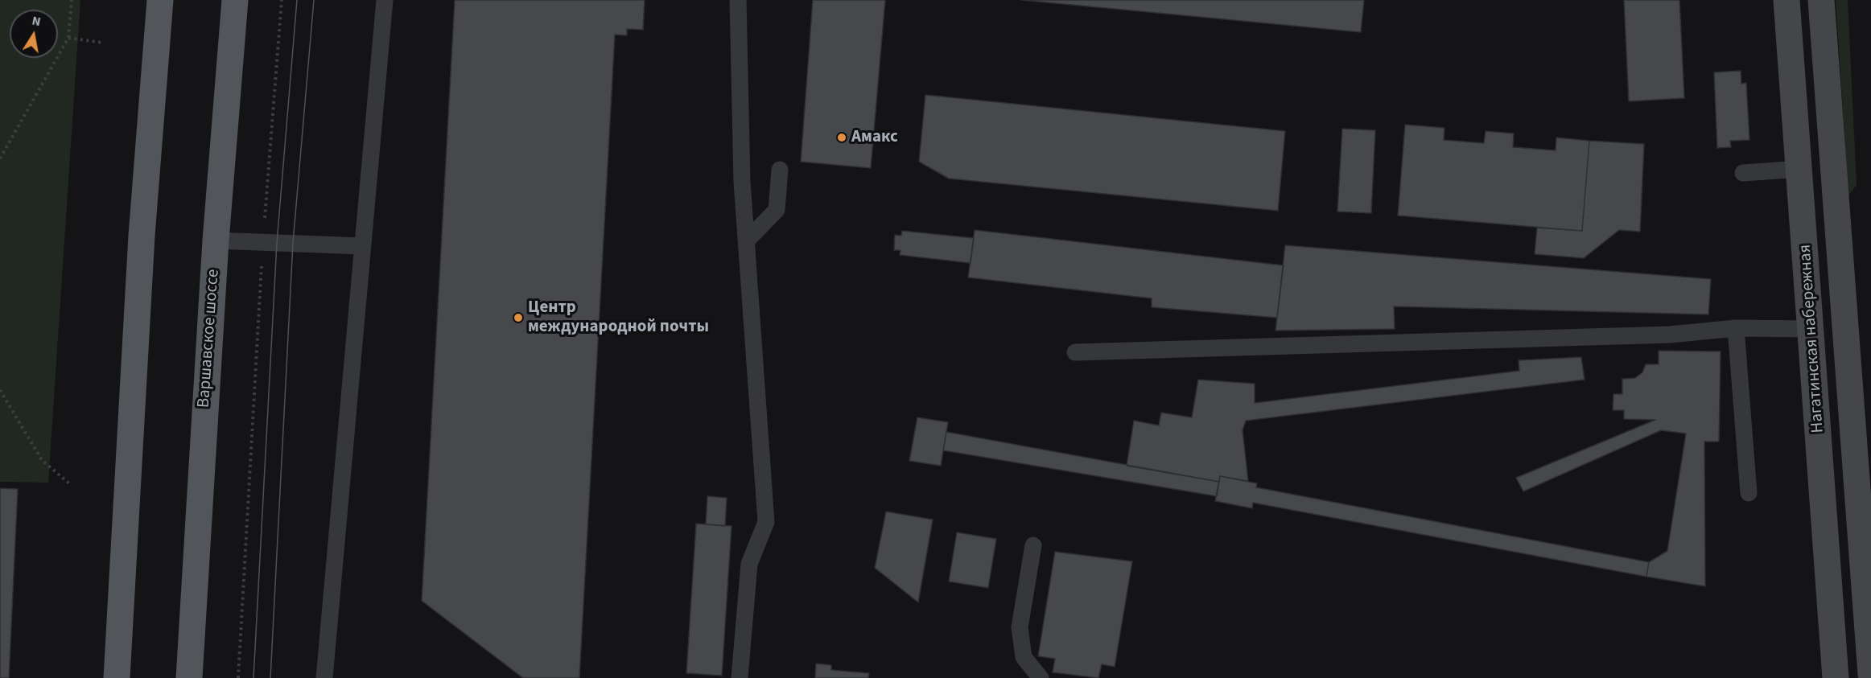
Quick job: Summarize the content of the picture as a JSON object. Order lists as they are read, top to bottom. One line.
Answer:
{"streets":{"main road":["Варшавское шоссе","Нагатинская набережная"]},"places":["Амакс","Центр международной почты"],"north":"top"}
